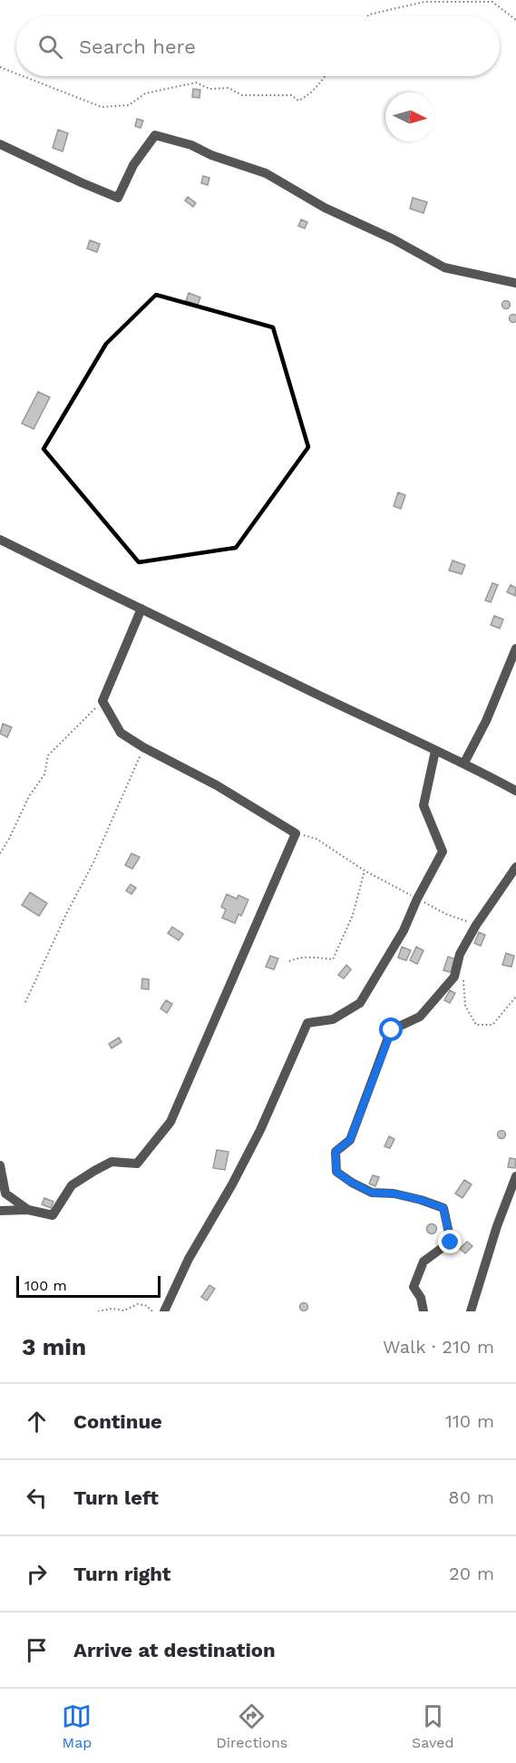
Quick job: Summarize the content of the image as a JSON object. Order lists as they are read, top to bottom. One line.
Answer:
{"scale_bar":"100 m","north":"right","page":{"search":"Search here","scale":"100 m","heading":["3 min","Walk · 210 m"],"list":[["Continue","110 m"],["Turn left","80 m"],["Turn right","20 m"],"Arrive at destination"],"nav":["Map","Directions","Saved"]}}
